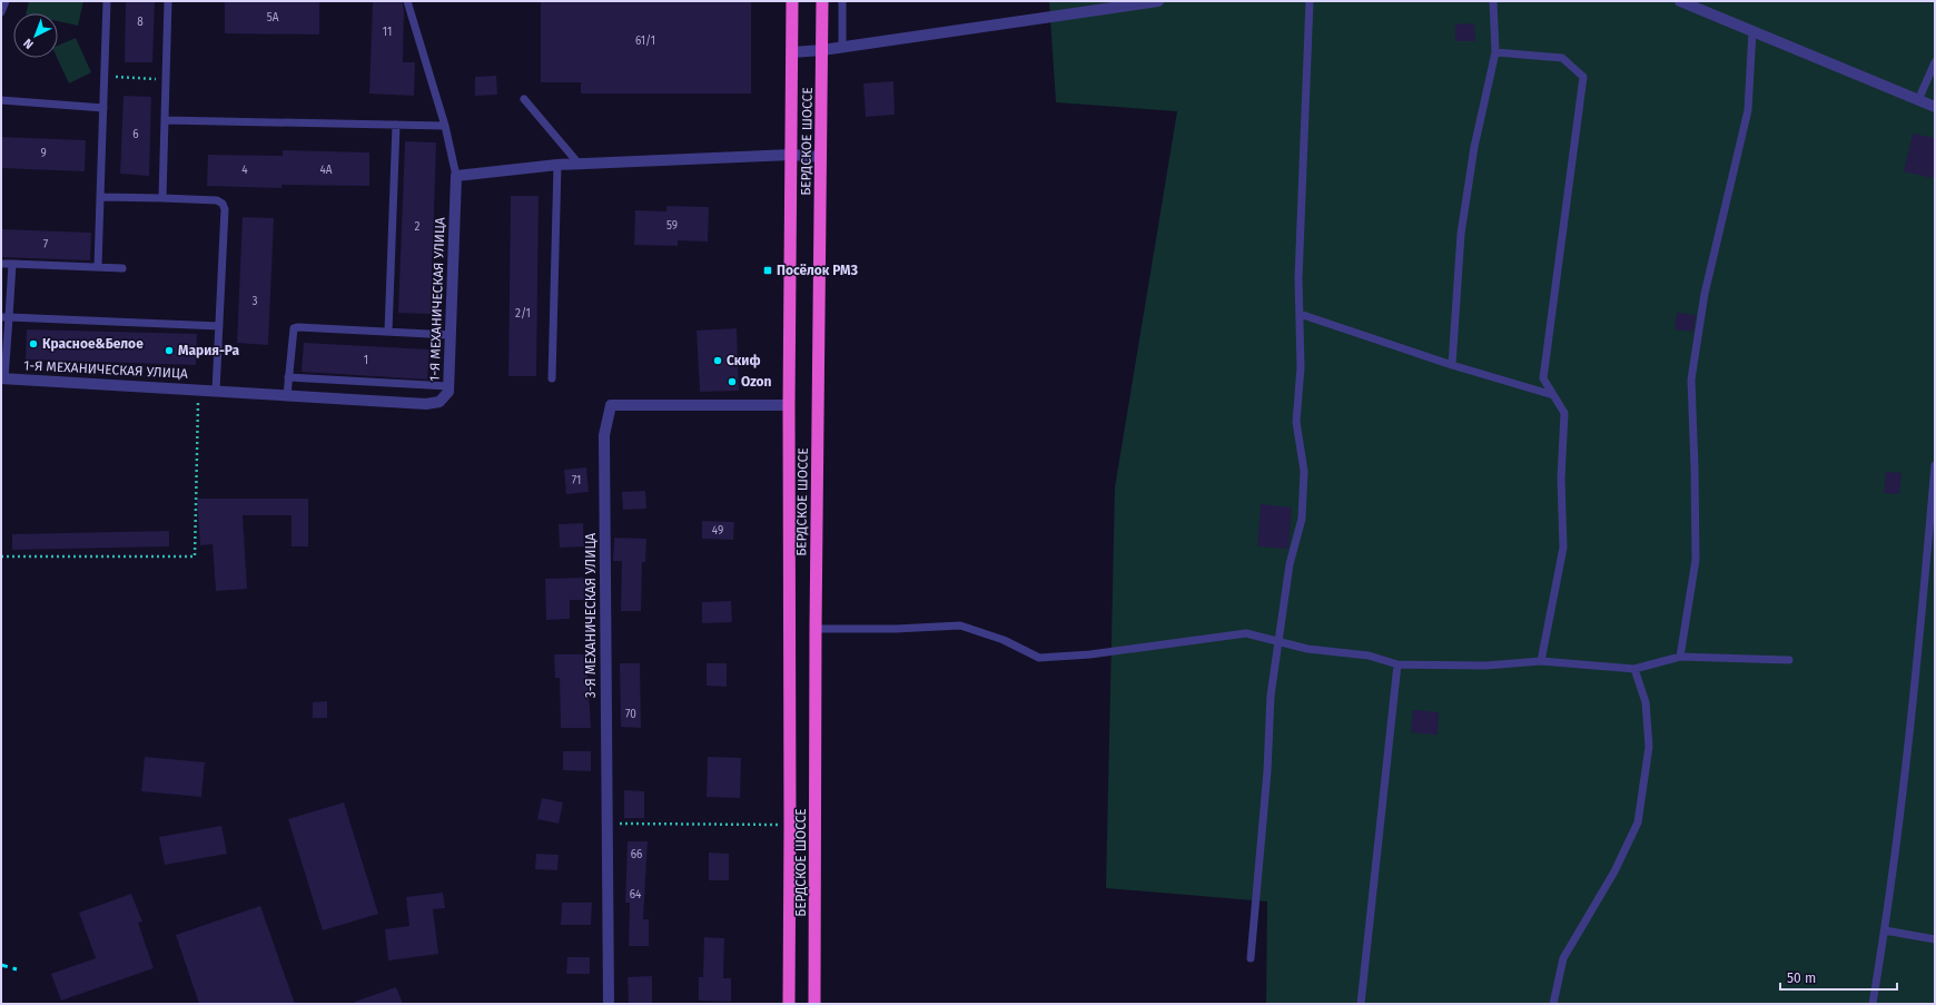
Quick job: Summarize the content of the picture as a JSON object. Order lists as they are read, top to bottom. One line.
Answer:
{"streets":{"highway":["БЕРДСКОЕ ШОССЕ"],"street":["1-Я МЕХАНИЧЕСКАЯ УЛИЦА","3-Я МЕХАНИЧЕСКАЯ УЛИЦА"]},"crossings":[["БЕРДСКОЕ ШОССЕ","3-Я МЕХАНИЧЕСКАЯ УЛИЦА"]],"places":{"transit":["Посёлок РМЗ"],"other":["Красное&Белое","Мария-Ра","Скиф","Ozon"]},"house_numbers":["5А","8","11","61/1","6","9","4","4А","59","2","7","3","2/1","1","71","49","70","66","64"],"scale_bar":"50 m","north":"bottom left"}
